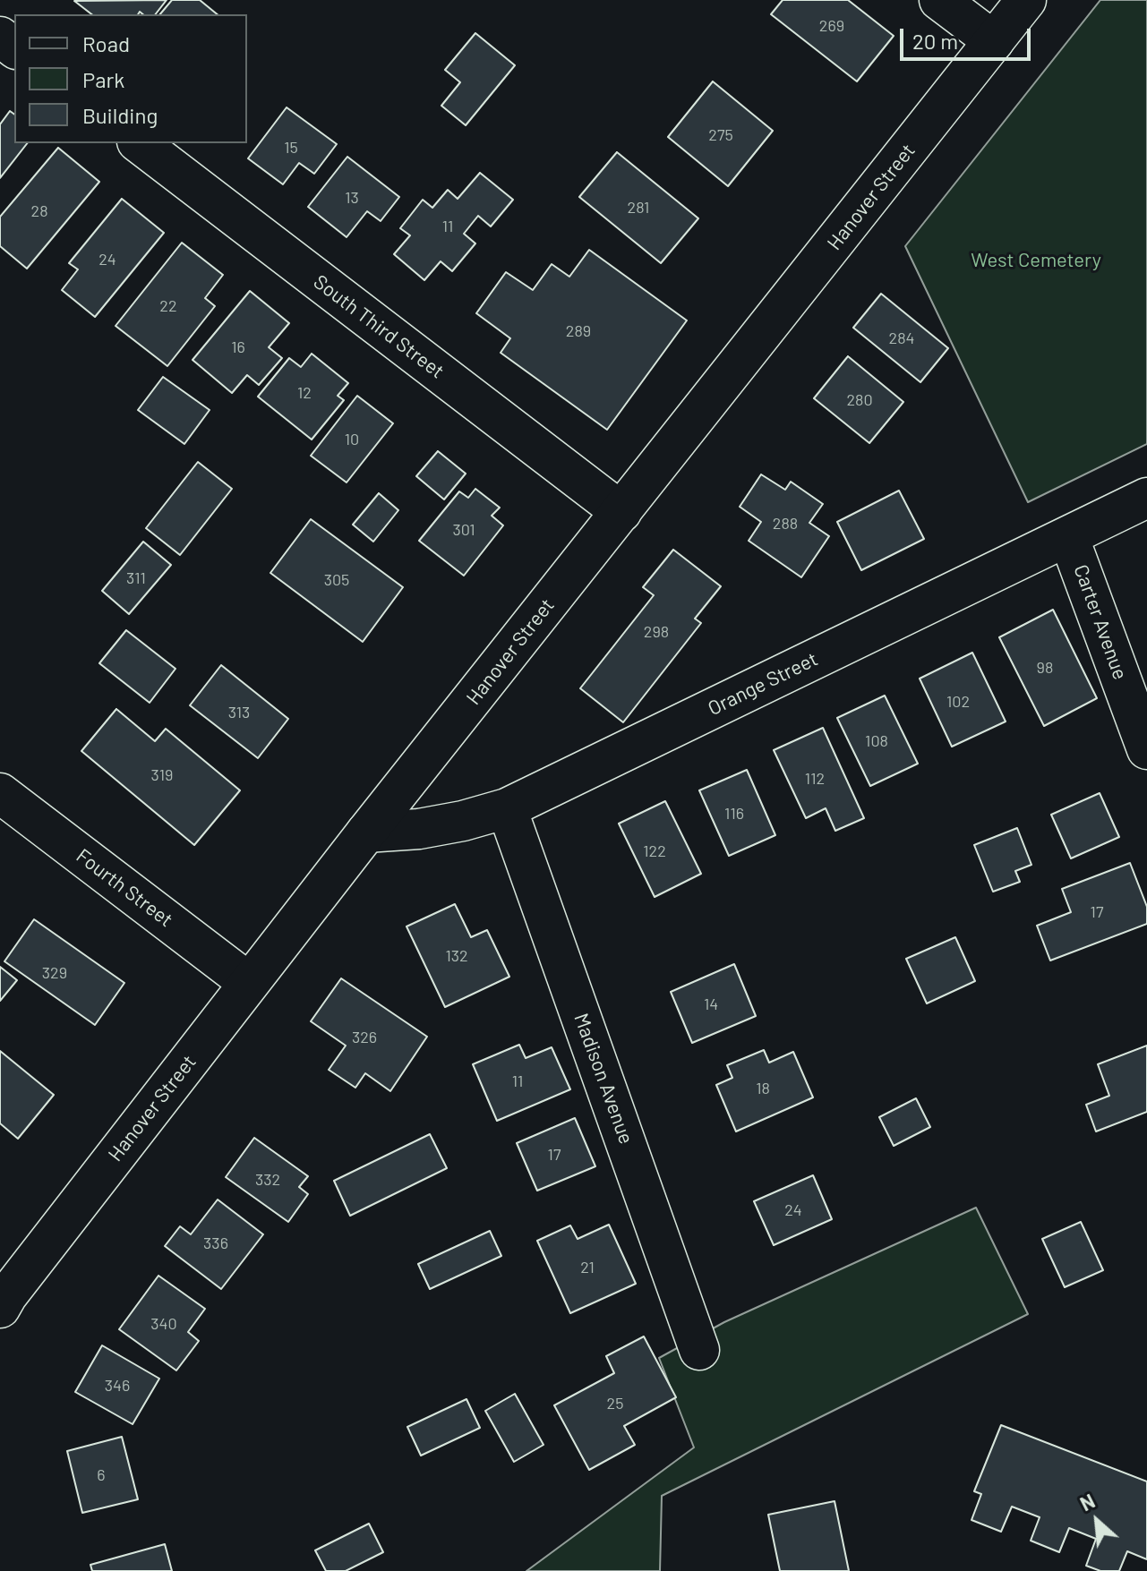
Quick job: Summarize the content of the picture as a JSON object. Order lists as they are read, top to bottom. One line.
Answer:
{"streets":{"street":["Hanover Street","South Third Street","Carter Avenue","Orange Street","Fourth Street","Madison Avenue"]},"crossings":[["Hanover Street","South Third Street"],["Hanover Street","Orange Street"],["Hanover Street","Fourth Street"],["Carter Avenue","Orange Street"],["Orange Street","Madison Avenue"]],"parks":["West Cemetery"],"house_numbers":["269","275","15","13","281","28","11","24","22","289","284","16","12","280","10","288","301","311","305","298","98","102","313","108","319","112","116","122","17","132","329","14","326","11","18","17","332","24","336","21","340","346","25","6"],"legend":["Road","Park","Building"],"scale_bar":"20 m","north":"top left"}
